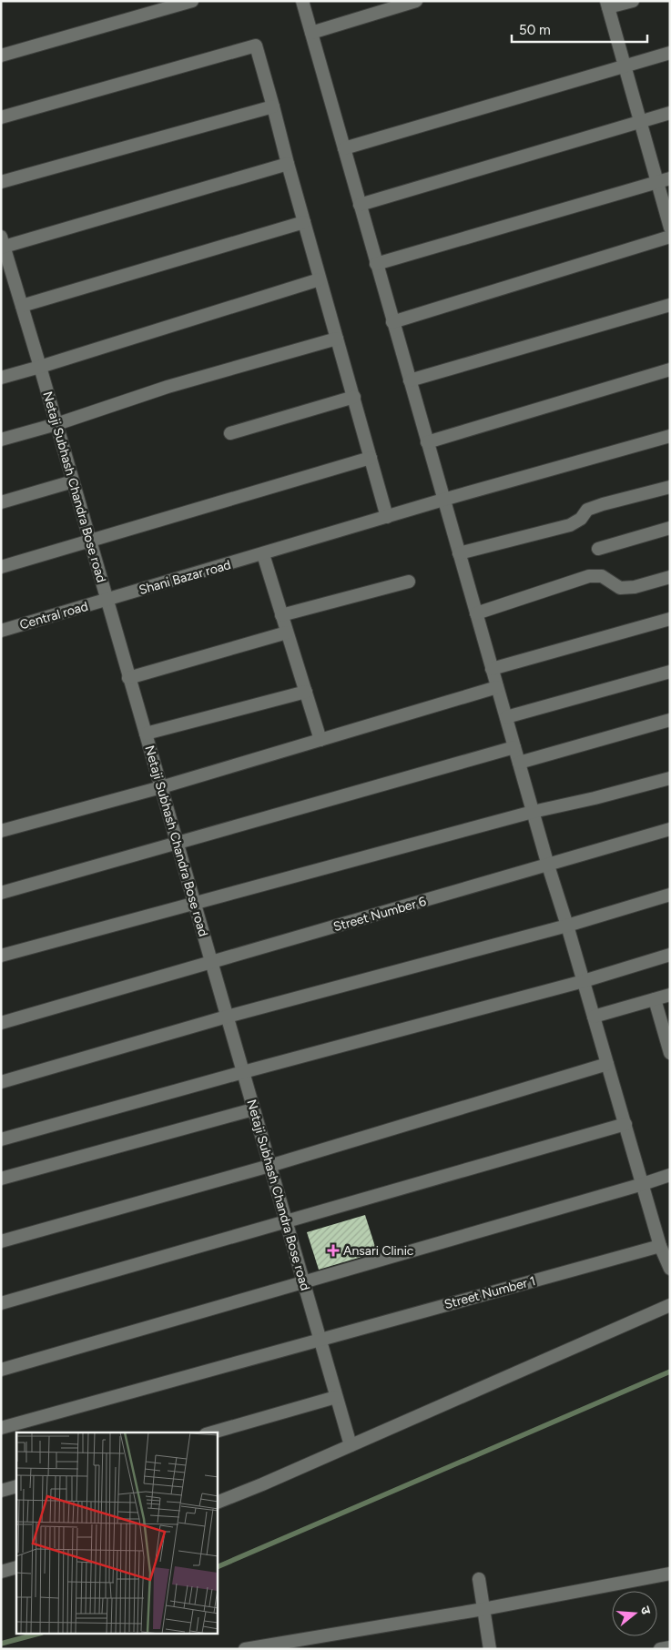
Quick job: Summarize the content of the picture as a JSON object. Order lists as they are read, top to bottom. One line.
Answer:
{"streets":{"street":["Netaji Subhash Chandra Bose road","Shani Bazar road","Central road","Street Number 6","Street Number 1"]},"crossings":[["Netaji Subhash Chandra Bose road","Shani Bazar road"],["Netaji Subhash Chandra Bose road","Central road"],["Netaji Subhash Chandra Bose road","Street Number 6"],["Netaji Subhash Chandra Bose road","Street Number 1"],["Shani Bazar road","Central road"]],"places":{"health":["Ansari Clinic"]},"scale_bar":"50 m","north":"right"}
